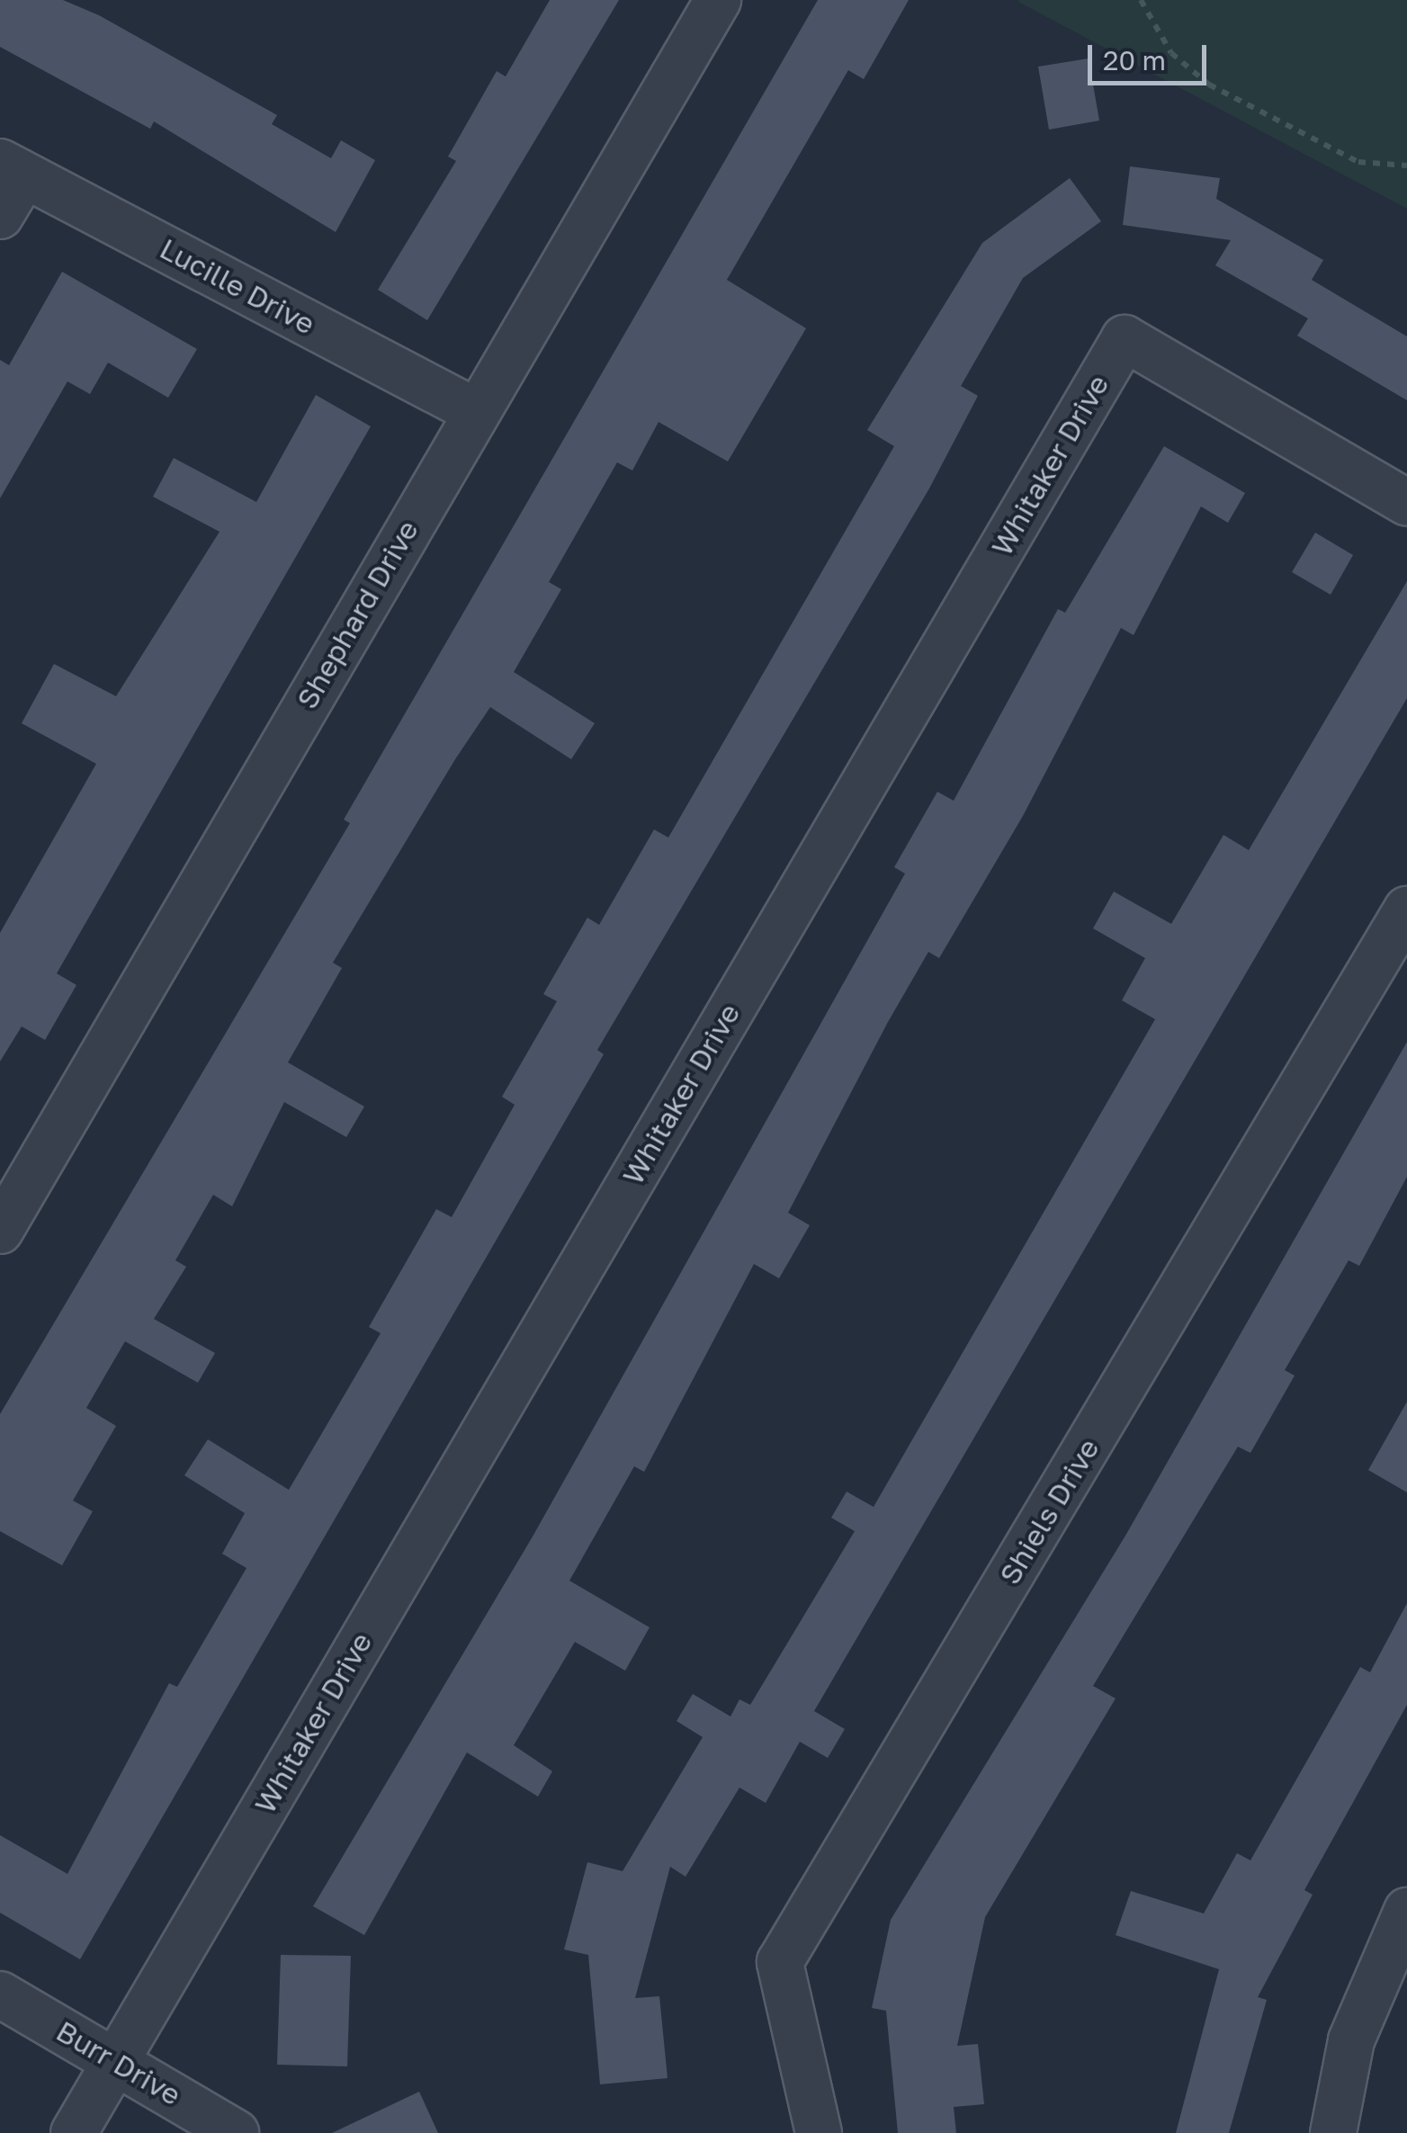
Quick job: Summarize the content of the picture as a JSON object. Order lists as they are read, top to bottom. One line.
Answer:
{"streets":{"street":["Lucille Drive","Whitaker Drive","Shephard Drive","Shiels Drive","Burr Drive"]},"crossings":[["Lucille Drive","Shephard Drive"],["Whitaker Drive","Burr Drive"]],"scale_bar":"20 m"}
